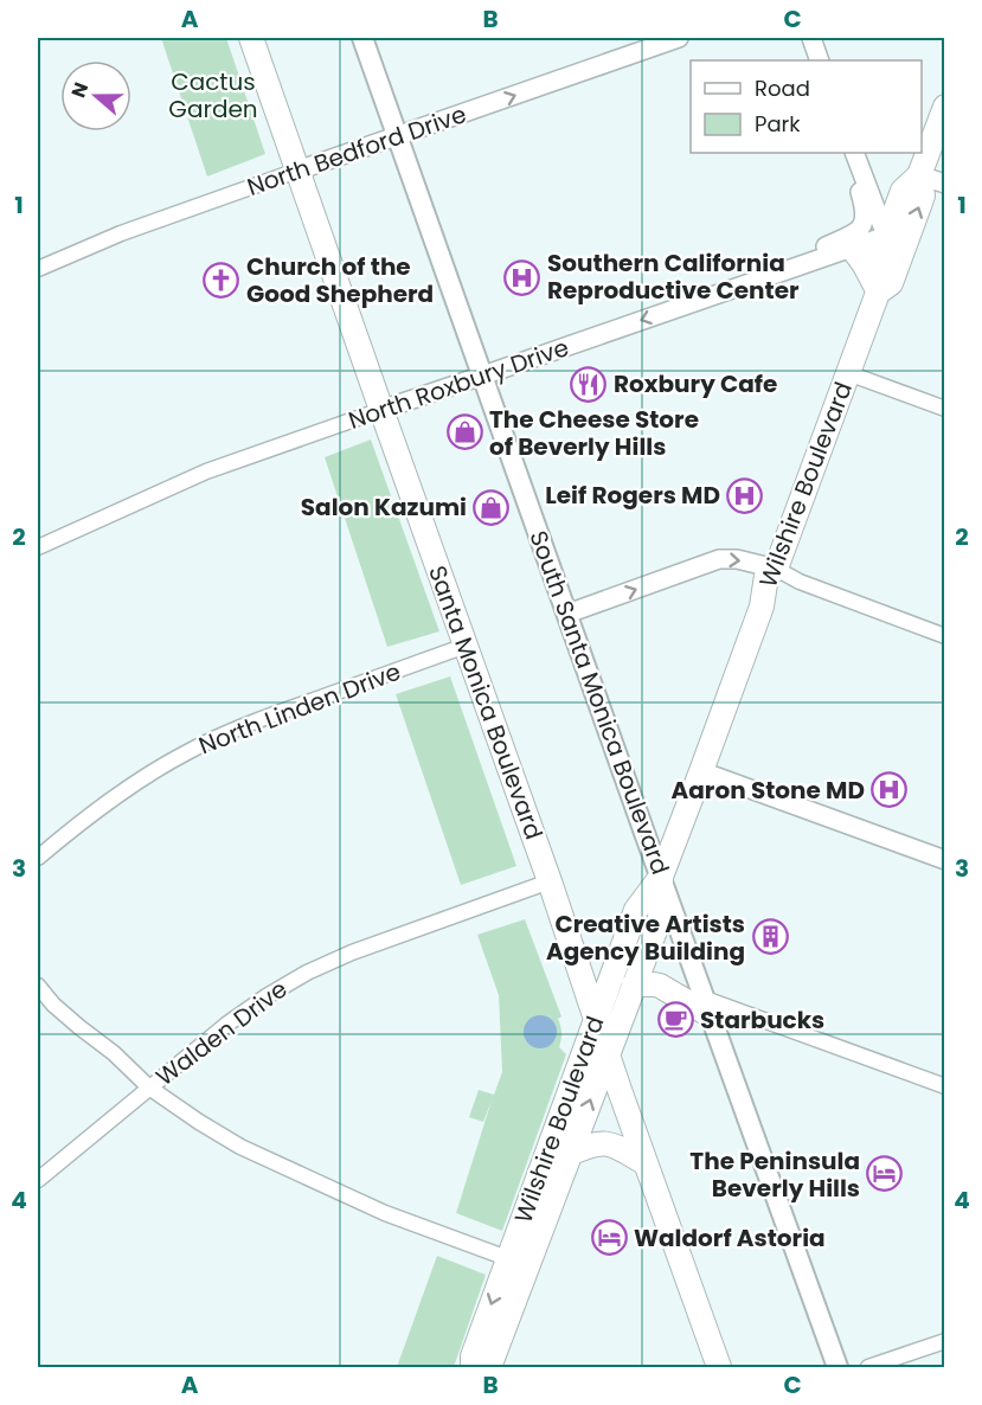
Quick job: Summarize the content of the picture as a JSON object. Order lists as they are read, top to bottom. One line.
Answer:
{"streets":{"main road":["Wilshire Boulevard","Santa Monica Boulevard","South Santa Monica Boulevard"],"street":["North Bedford Drive","North Roxbury Drive","North Linden Drive","Walden Drive"]},"crossings":[["North Bedford Drive","Santa Monica Boulevard"],["North Bedford Drive","South Santa Monica Boulevard"],["North Roxbury Drive","Wilshire Boulevard"],["North Roxbury Drive","Santa Monica Boulevard"],["North Roxbury Drive","South Santa Monica Boulevard"],["Wilshire Boulevard","Santa Monica Boulevard"],["Wilshire Boulevard","South Santa Monica Boulevard"],["Santa Monica Boulevard","North Linden Drive"],["Santa Monica Boulevard","Walden Drive"]],"one_way":["North Bedford Drive","North Roxbury Drive"],"parks":["Cactus Garden"],"places":{"hospital":["Southern California Reproductive Center","Leif Rogers MD","Aaron Stone MD"],"church":["Church of the Good Shepherd"],"restaurant":["Roxbury Cafe"],"shop":["The Cheese Store of Beverly Hills","Salon Kazumi"],"building":["Creative Artists Agency Building"],"cafe":["Starbucks"],"hotel":["The Peninsula Beverly Hills","Waldorf Astoria"]},"legend":["Road","Park"],"north":"left","grid":{"columns":["A","B","C"],"rows":["1","2","3","4"]}}
